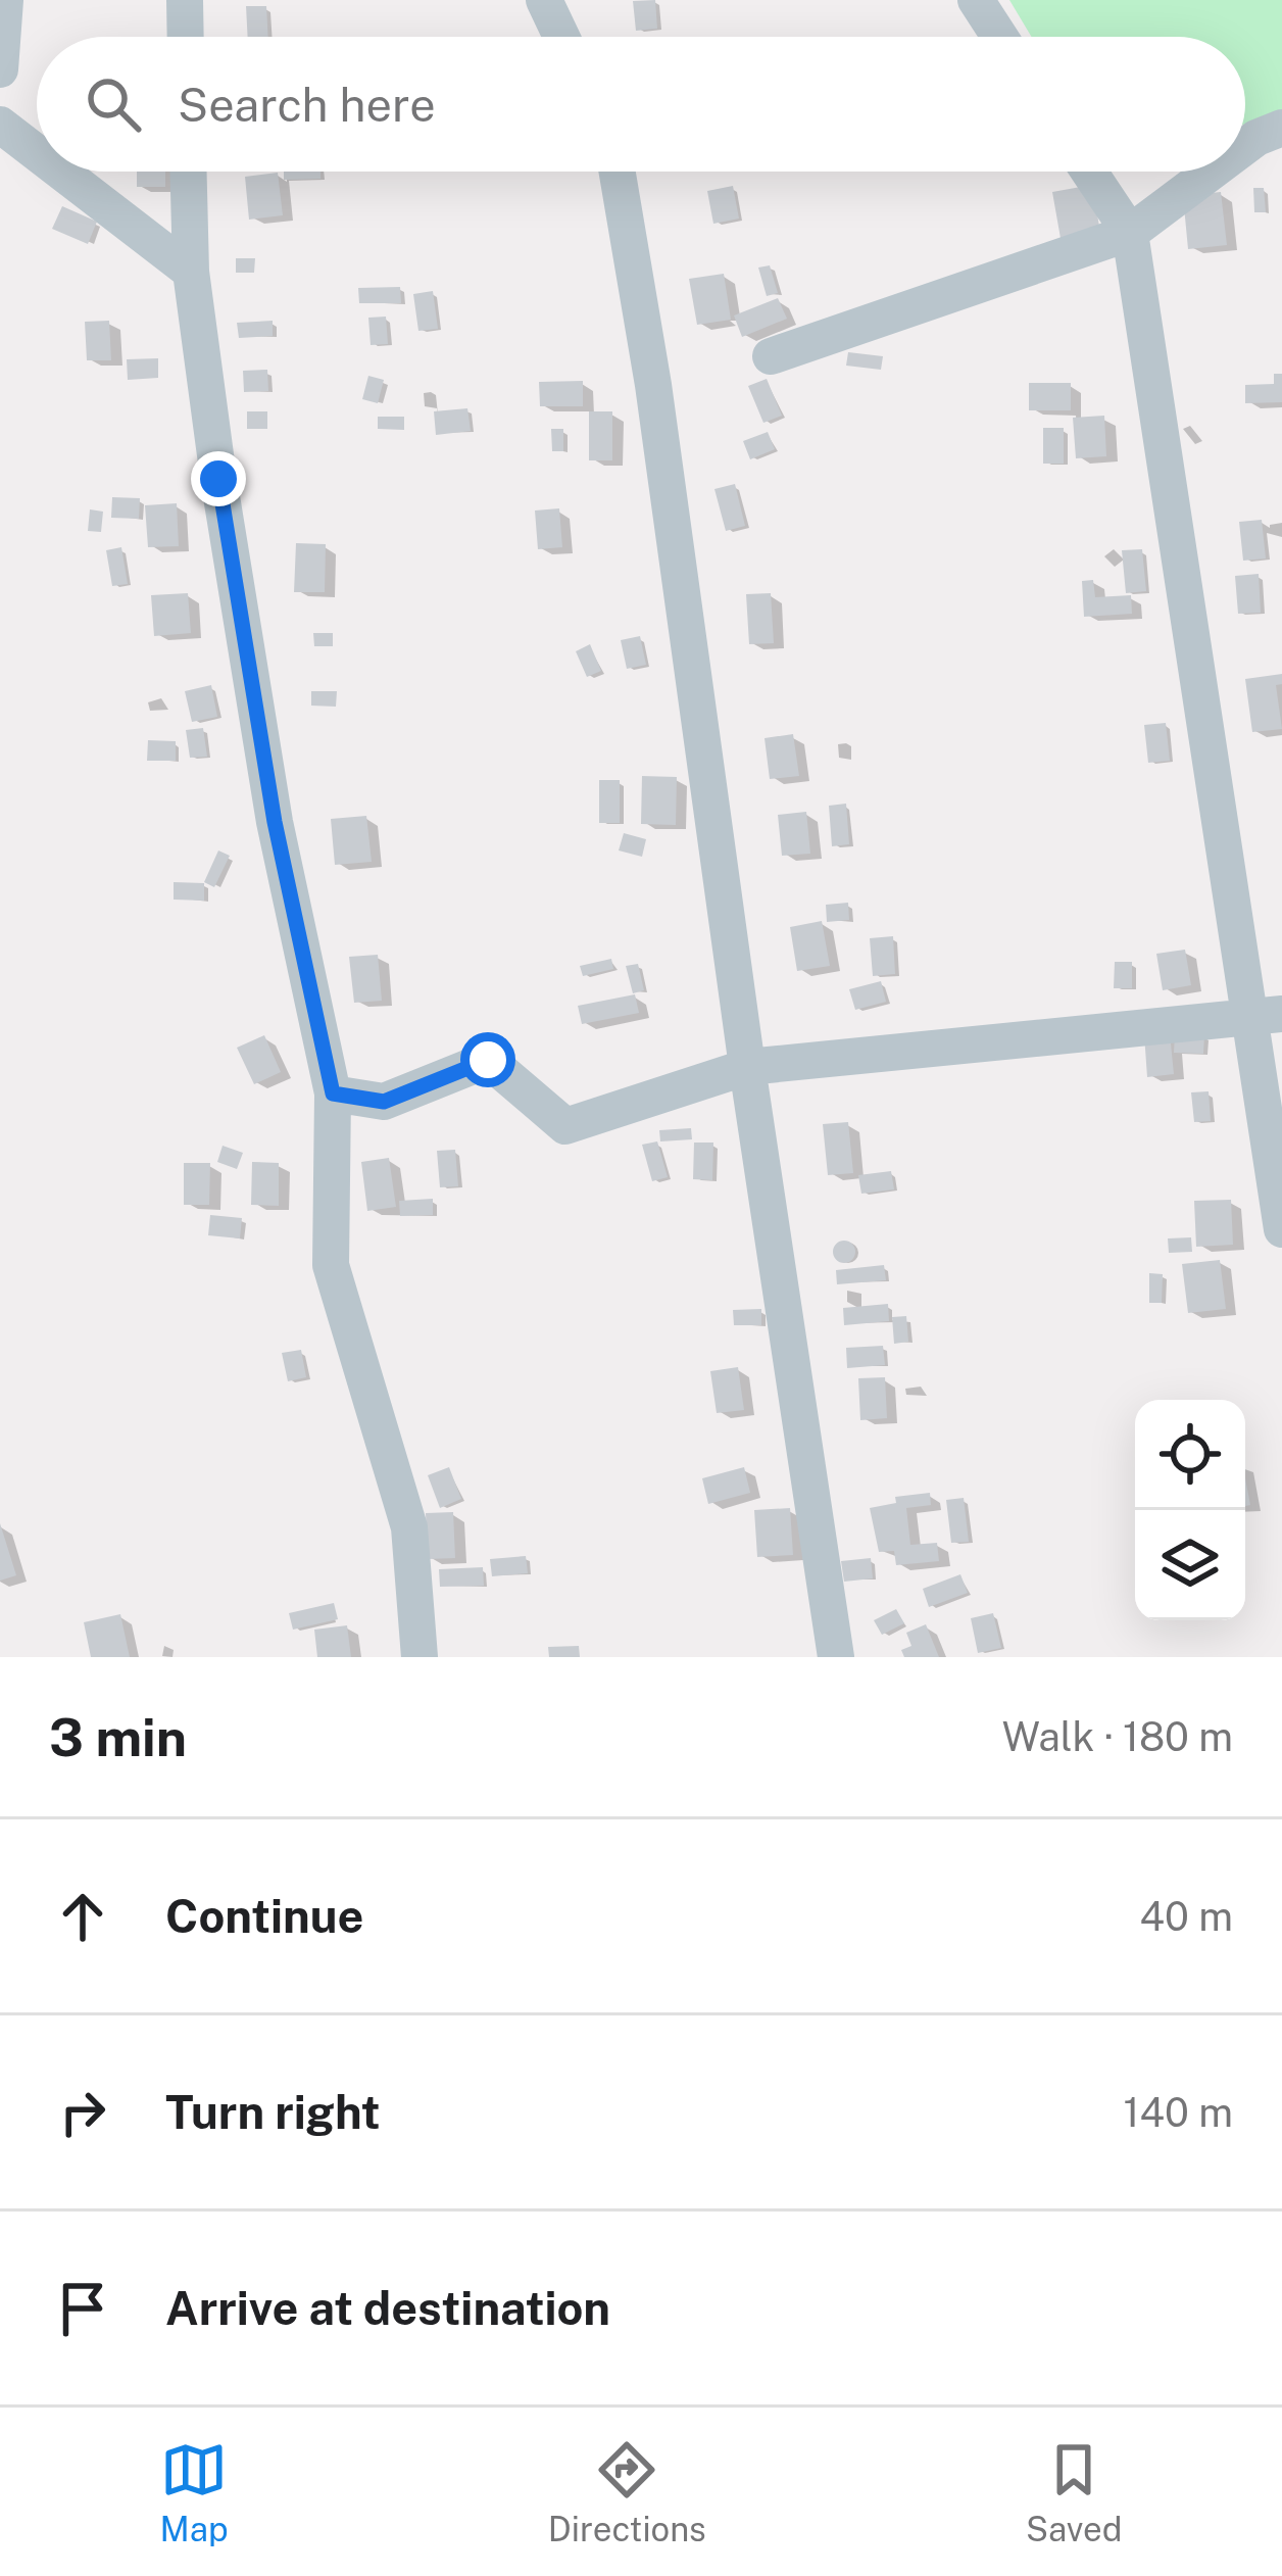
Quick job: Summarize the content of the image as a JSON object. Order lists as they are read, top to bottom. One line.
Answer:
{"page":{"search":"Search here","heading":["3 min","Walk · 180 m"],"list":[["Continue","40 m"],["Turn right","140 m"],"Arrive at destination"],"nav":["Map","Directions","Saved"]}}
